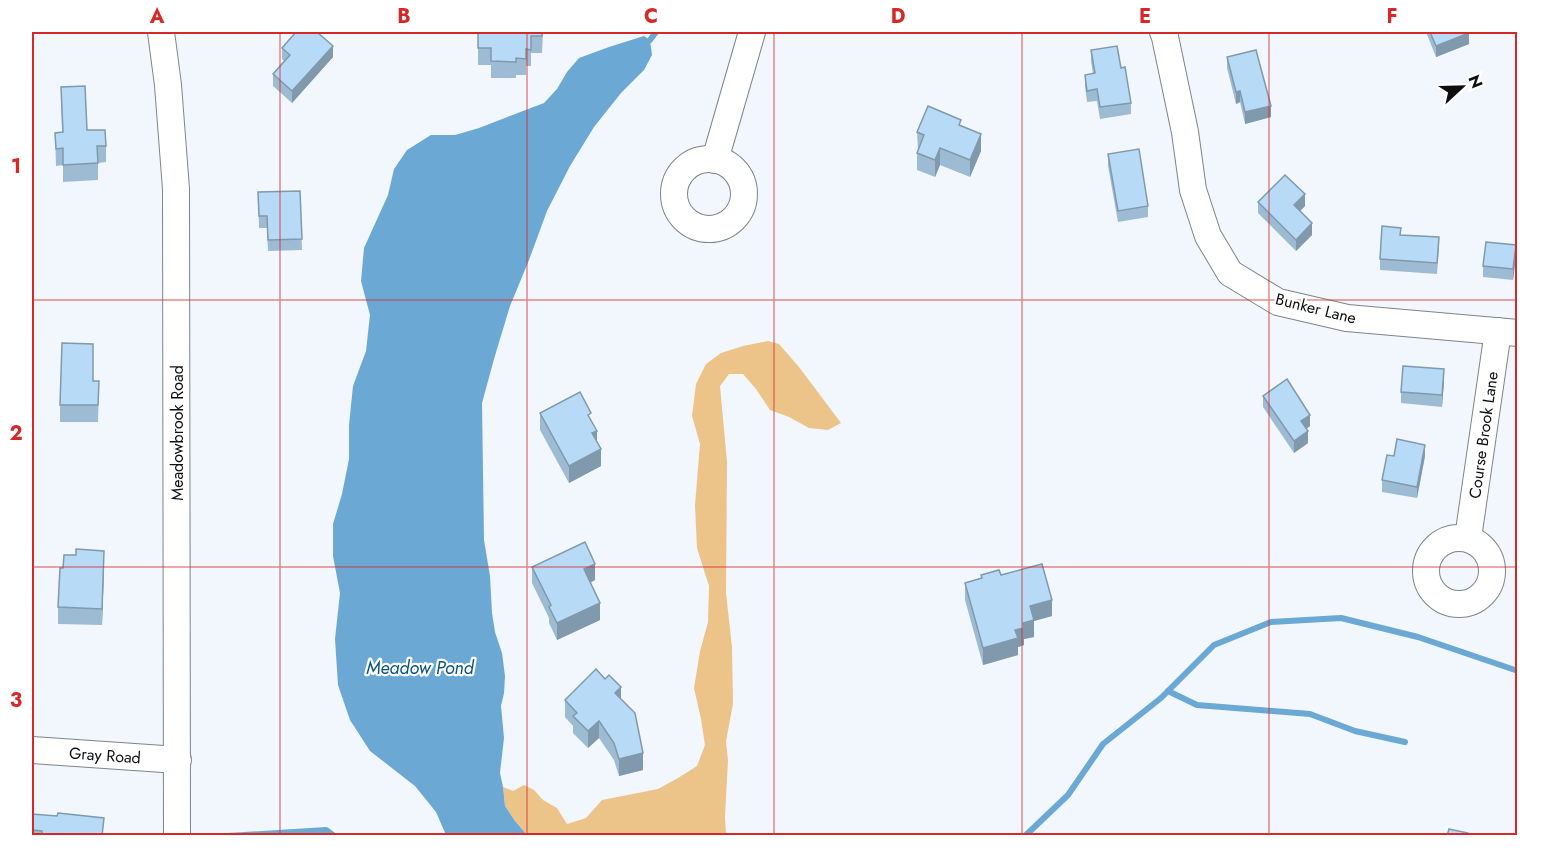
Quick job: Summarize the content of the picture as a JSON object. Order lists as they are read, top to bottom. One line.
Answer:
{"streets":{"street":["Bunker Lane","Meadowbrook Road","Course Brook Lane","Gray Road"]},"crossings":[["Bunker Lane","Course Brook Lane"],["Meadowbrook Road","Gray Road"]],"water":["Meadow Pond"],"north":"right","grid":{"columns":["A","B","C","D","E","F"],"rows":["1","2","3"]}}
